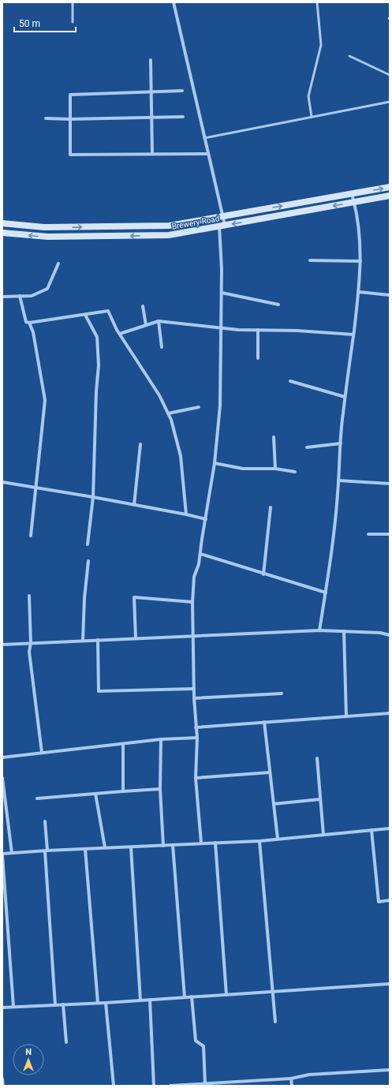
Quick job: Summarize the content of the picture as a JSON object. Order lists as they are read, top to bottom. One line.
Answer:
{"streets":{"main road":["Brewery Road"]},"scale_bar":"50 m","north":"top"}
